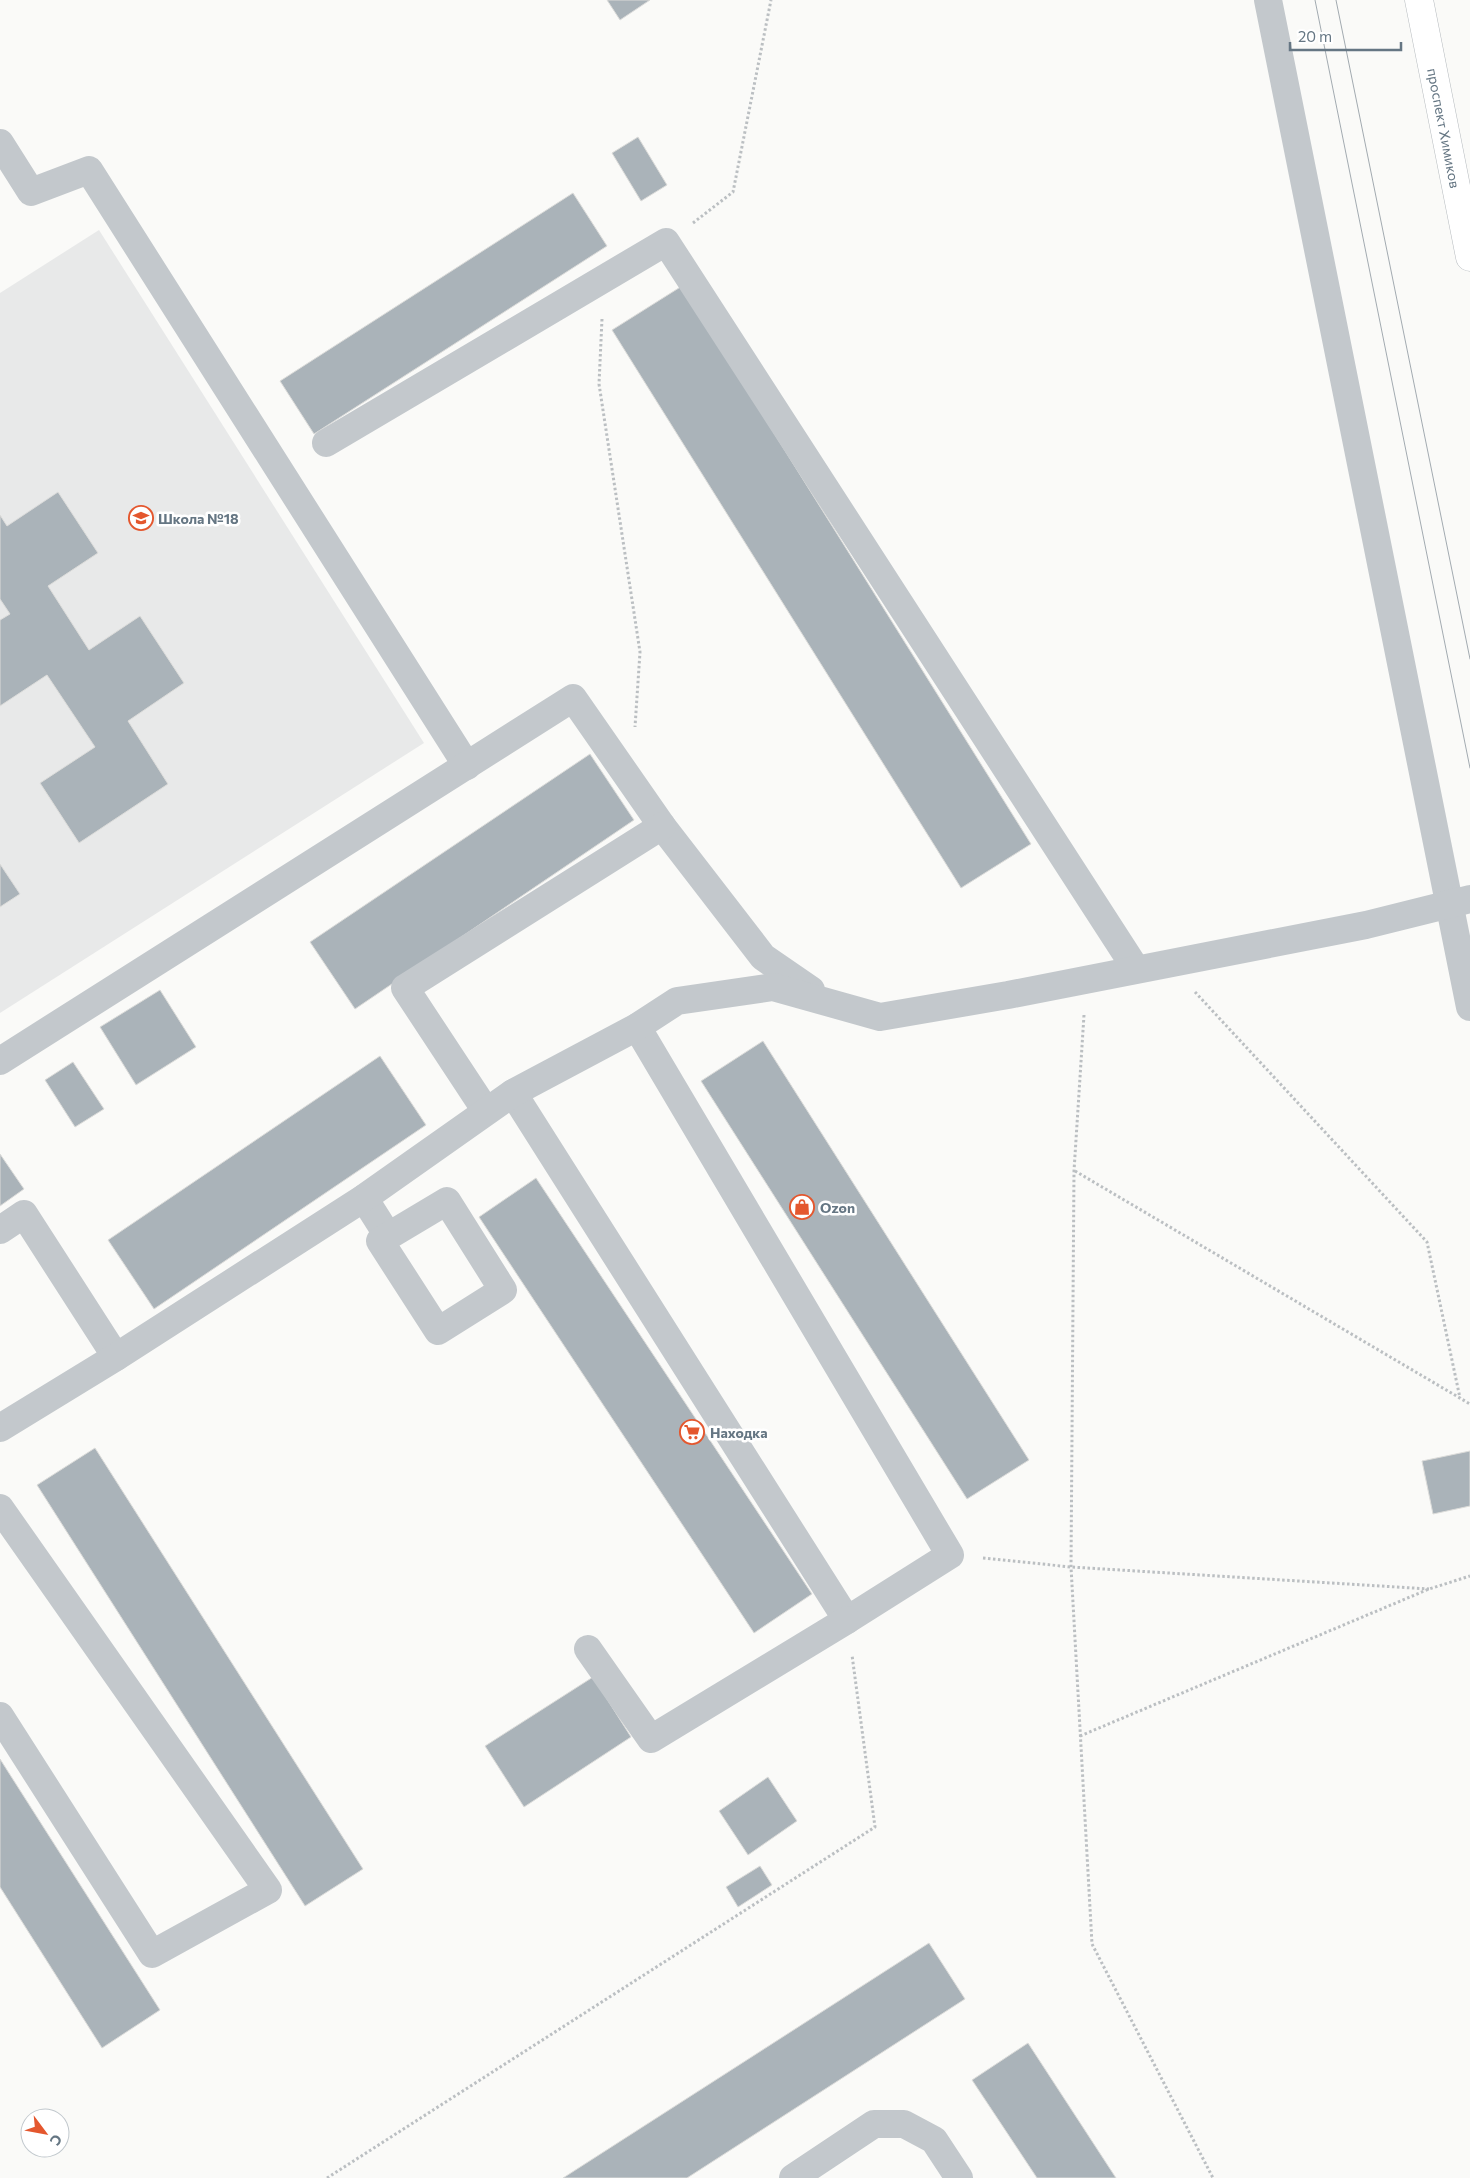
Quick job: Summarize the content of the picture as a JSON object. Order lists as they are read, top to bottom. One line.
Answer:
{"streets":{"main road":["проспект Химиков"]},"places":{"school or university":["Школа №18"],"shop":["Ozon"],"supermarket":["Находка"]},"scale_bar":"20 m","north":"bottom right"}
